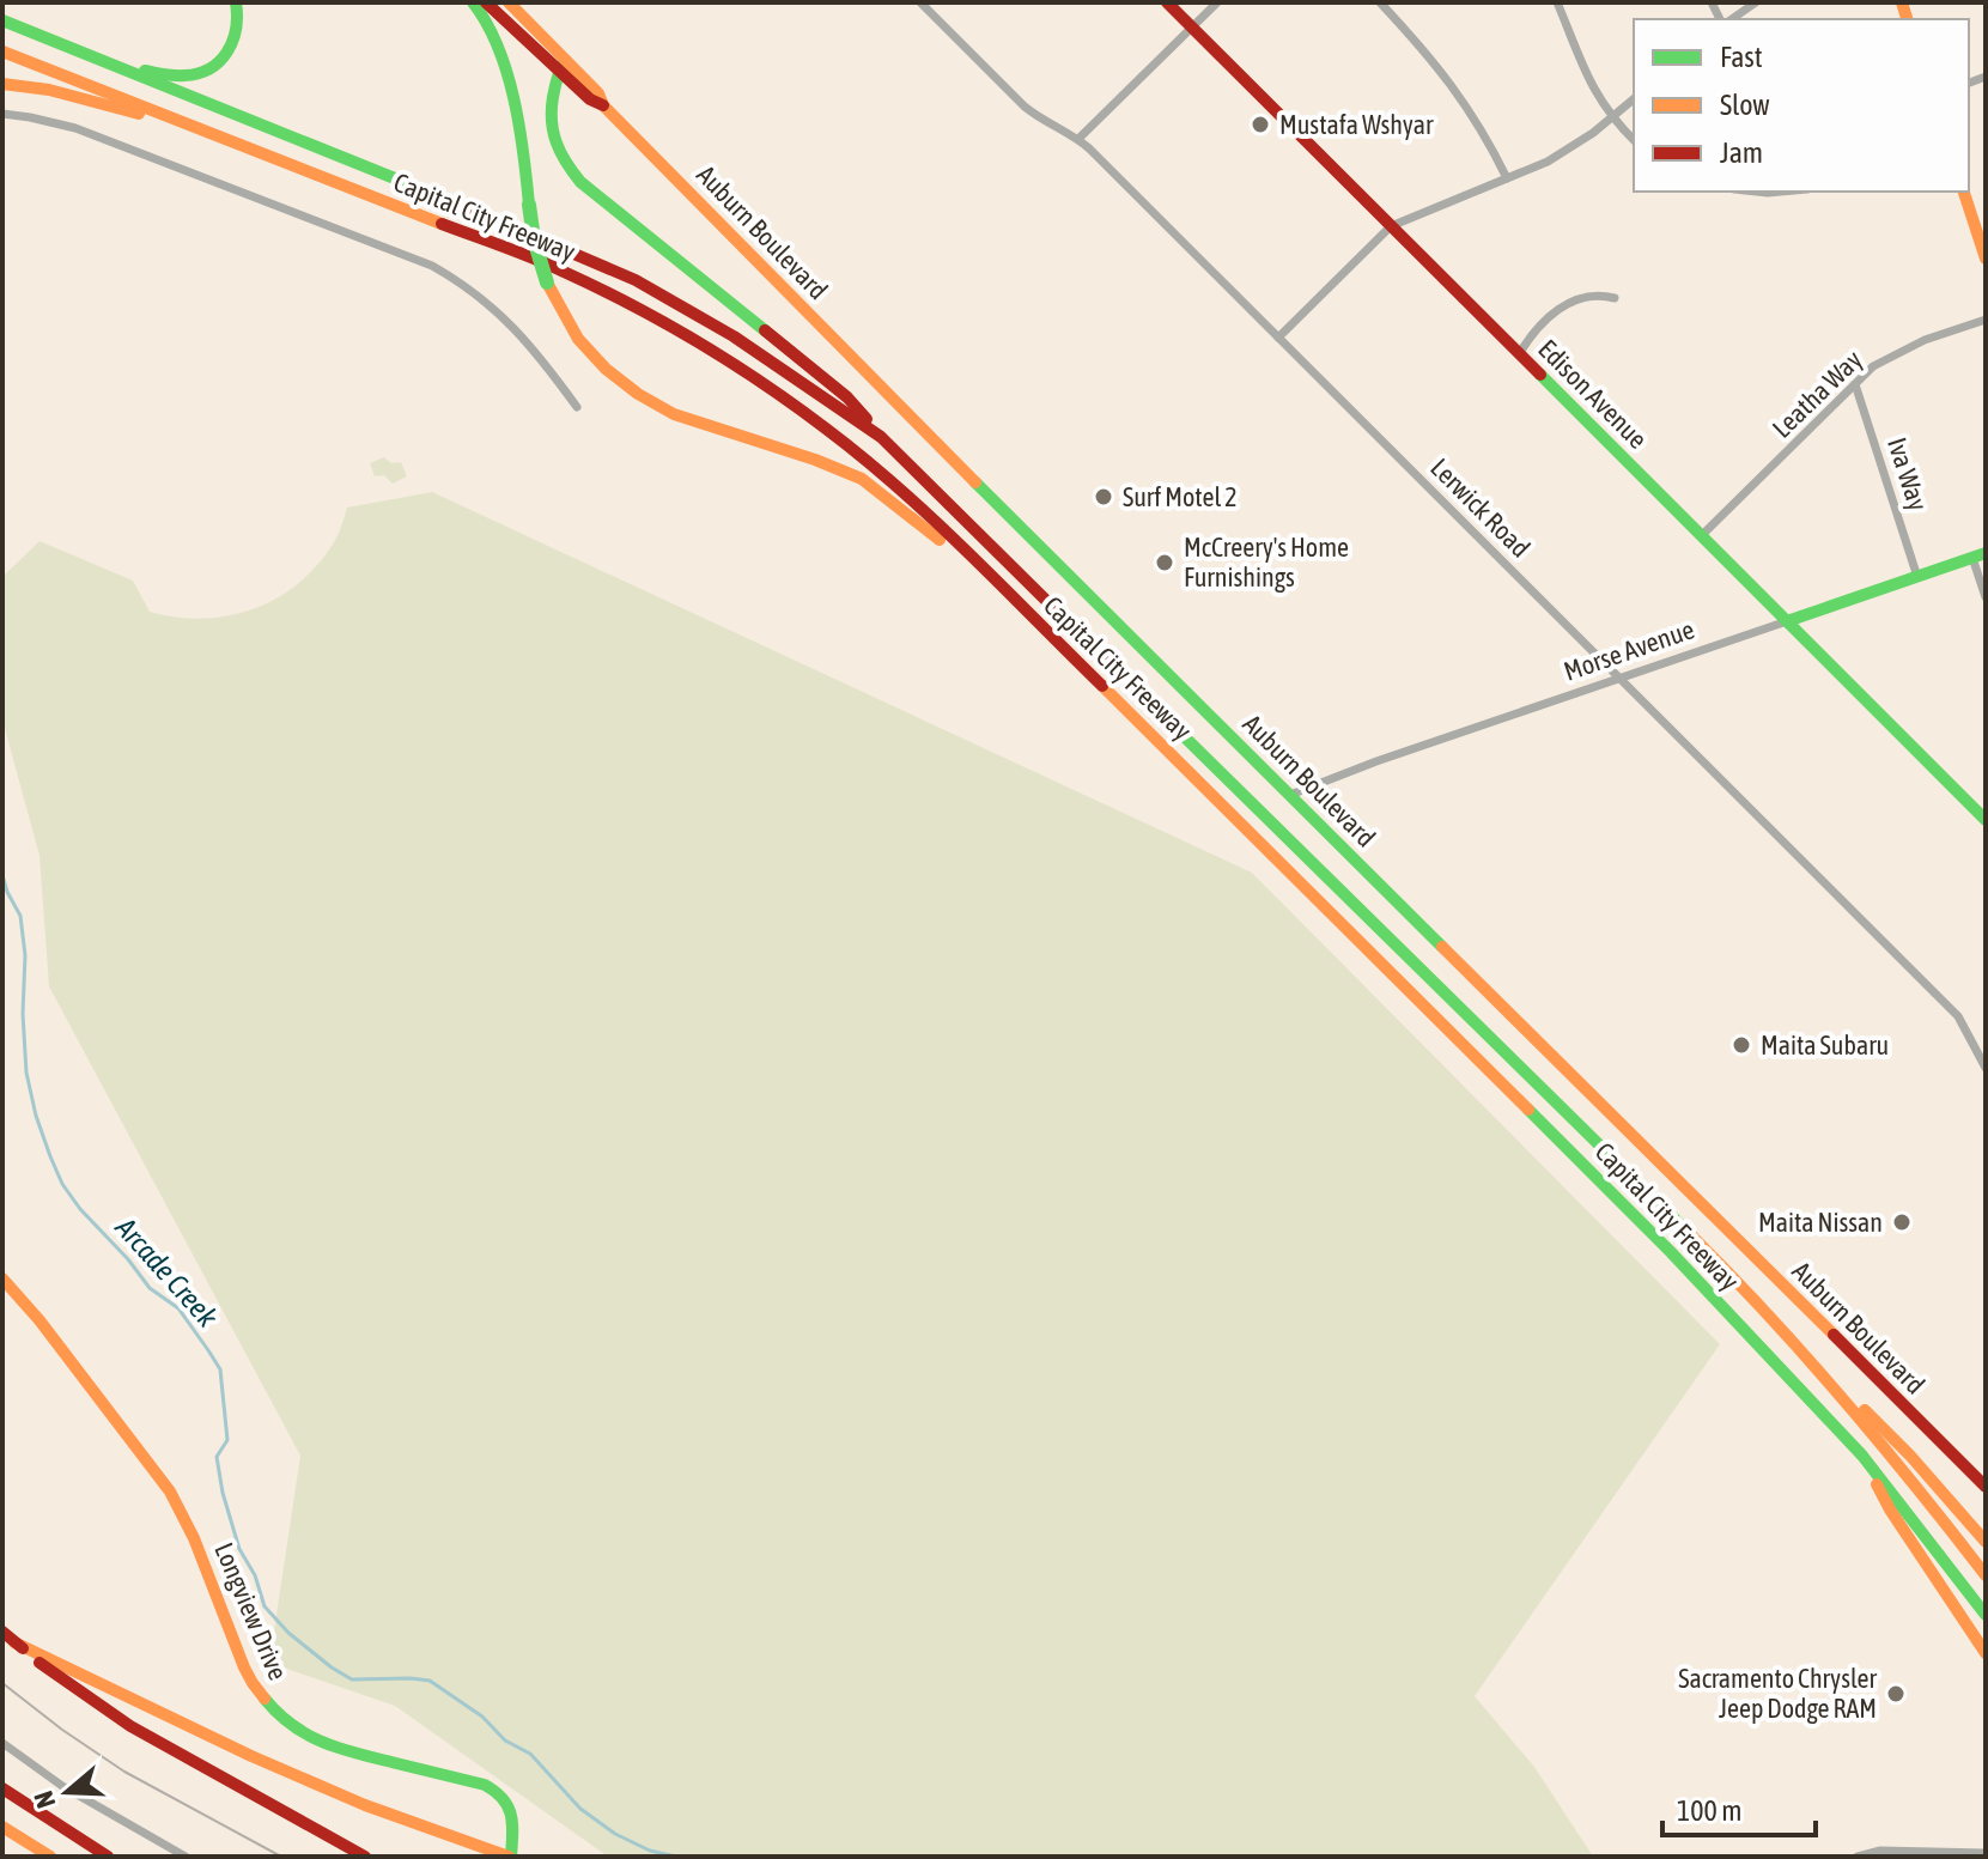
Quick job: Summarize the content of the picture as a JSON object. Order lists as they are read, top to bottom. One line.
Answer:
{"streets":{"main road":["Capital City Freeway","Auburn Boulevard","Edison Avenue","Morse Avenue","Longview Drive"],"street":["Leatha Way","Iva Way","Lerwick Road"]},"crossings":[["Auburn Boulevard","Morse Avenue"],["Edison Avenue","Leatha Way"],["Edison Avenue","Morse Avenue"],["Leatha Way","Iva Way"],["Iva Way","Morse Avenue"],["Lerwick Road","Morse Avenue"]],"water":["Arcade Creek"],"places":["Mustafa Wshyar","Surf Motel 2","McCreery's Home Furnishings","Maita Subaru","Maita Nissan","Sacramento Chrysler Jeep Dodge RAM"],"legend":["Fast","Slow","Jam"],"scale_bar":"100 m","north":"left"}
